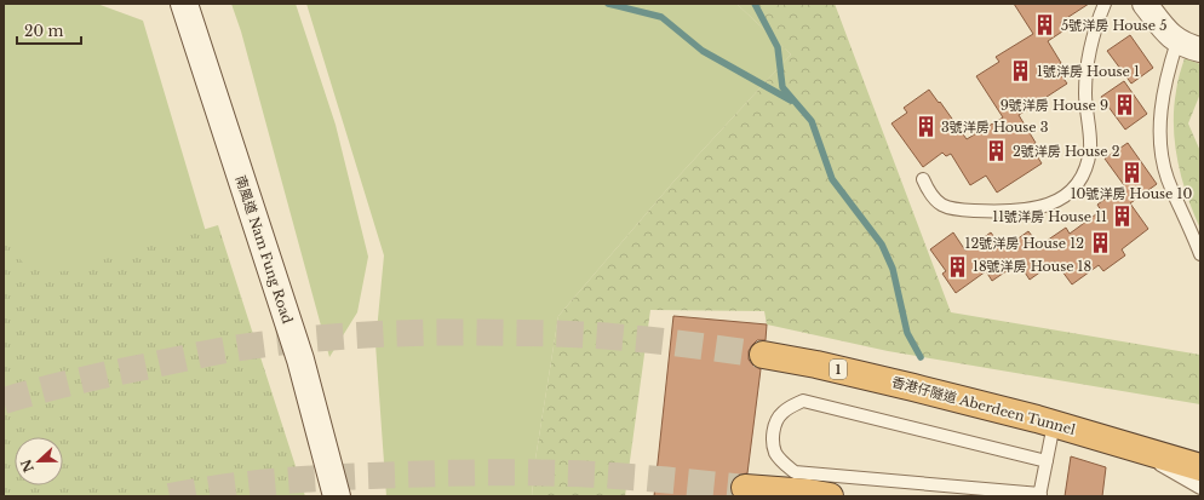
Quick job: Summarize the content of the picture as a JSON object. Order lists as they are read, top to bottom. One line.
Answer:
{"streets":{"highway":["1","香港仔隧道 Aberdeen Tunnel"],"main road":["南風道 Nam Fung Road"]},"places":{"building":["5號洋房 House 5","1號洋房 House 1","9號洋房 House 9","3號洋房 House 3","2號洋房 House 2","10號洋房 House 10","11號洋房 House 11","12號洋房 House 12","18號洋房 House 18"]},"scale_bar":"20 m","north":"left"}
